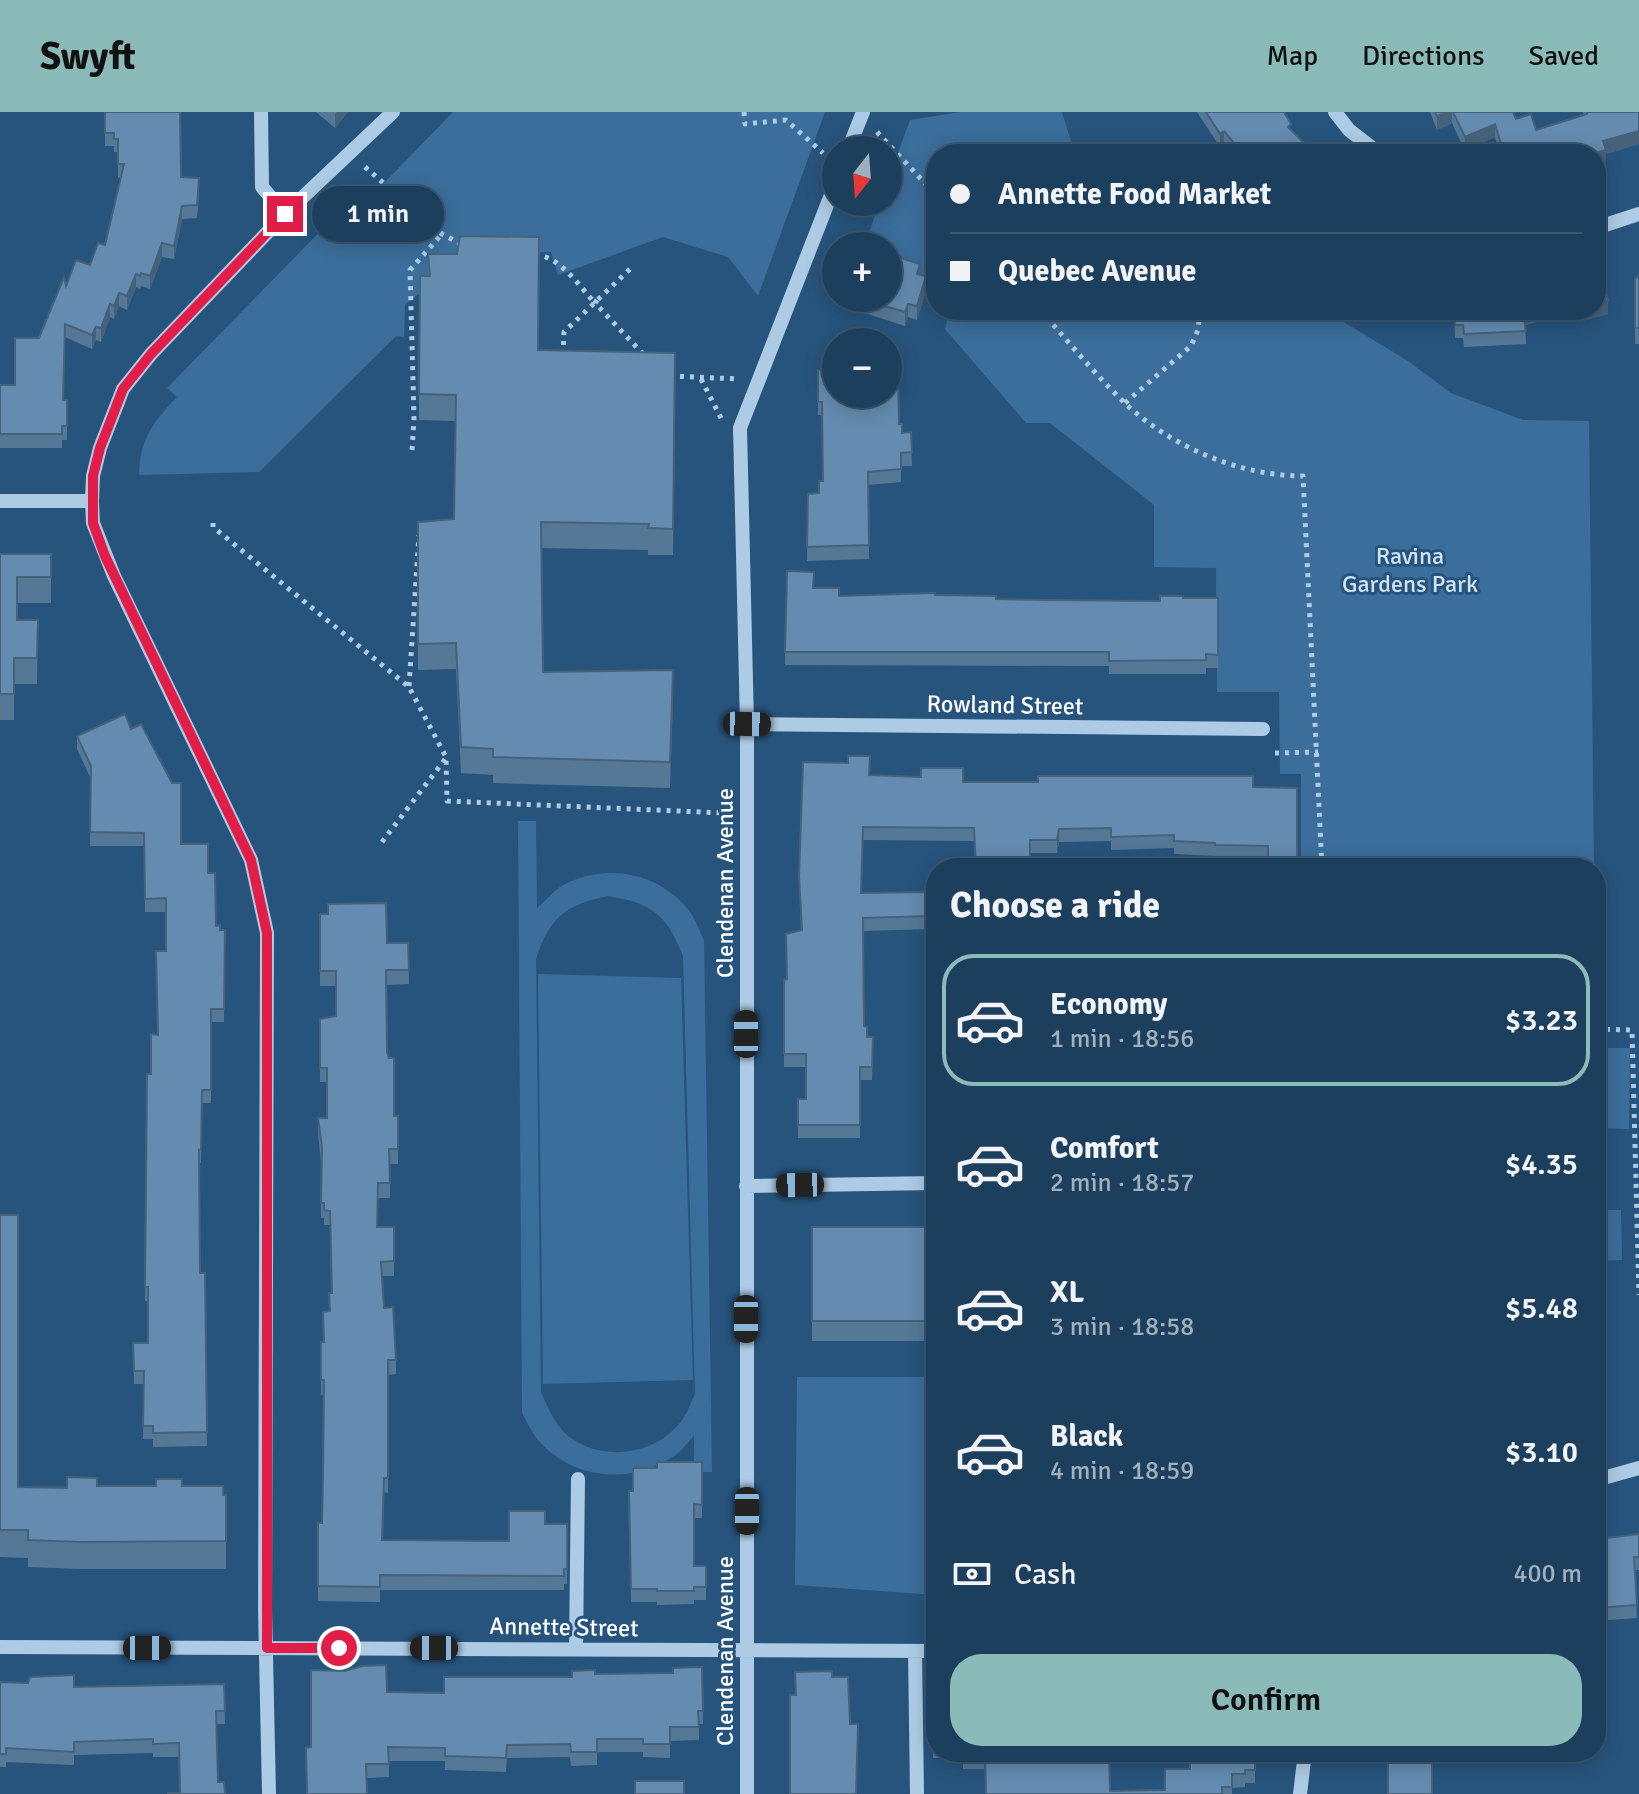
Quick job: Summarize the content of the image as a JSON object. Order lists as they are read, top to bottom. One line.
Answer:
{"streets":{"street":["Rowland Street","Clendenan Avenue","Annette Street"]},"crossings":[["Rowland Street","Clendenan Avenue"],["Clendenan Avenue","Annette Street"]],"parks":["Ravina Gardens Park"],"north":"bottom","page":{"header":"Swyft","nav":["Map","Directions","Saved"],"map_buttons":["+","−"],"banner":["Annette Food Market","Quebec Avenue"],"bubble":"1 min","heading":"Choose a ride","list":[{"name":"Economy","note":"1 min · 18:56","value":"$3.23"},{"name":"Comfort","note":"2 min · 18:57","value":"$4.35"},{"name":"XL","note":"3 min · 18:58","value":"$5.48"},{"name":"Black","note":"4 min · 18:59","value":"$3.10"}],"pay":["Cash","400 m"],"buttons":"Confirm"}}
